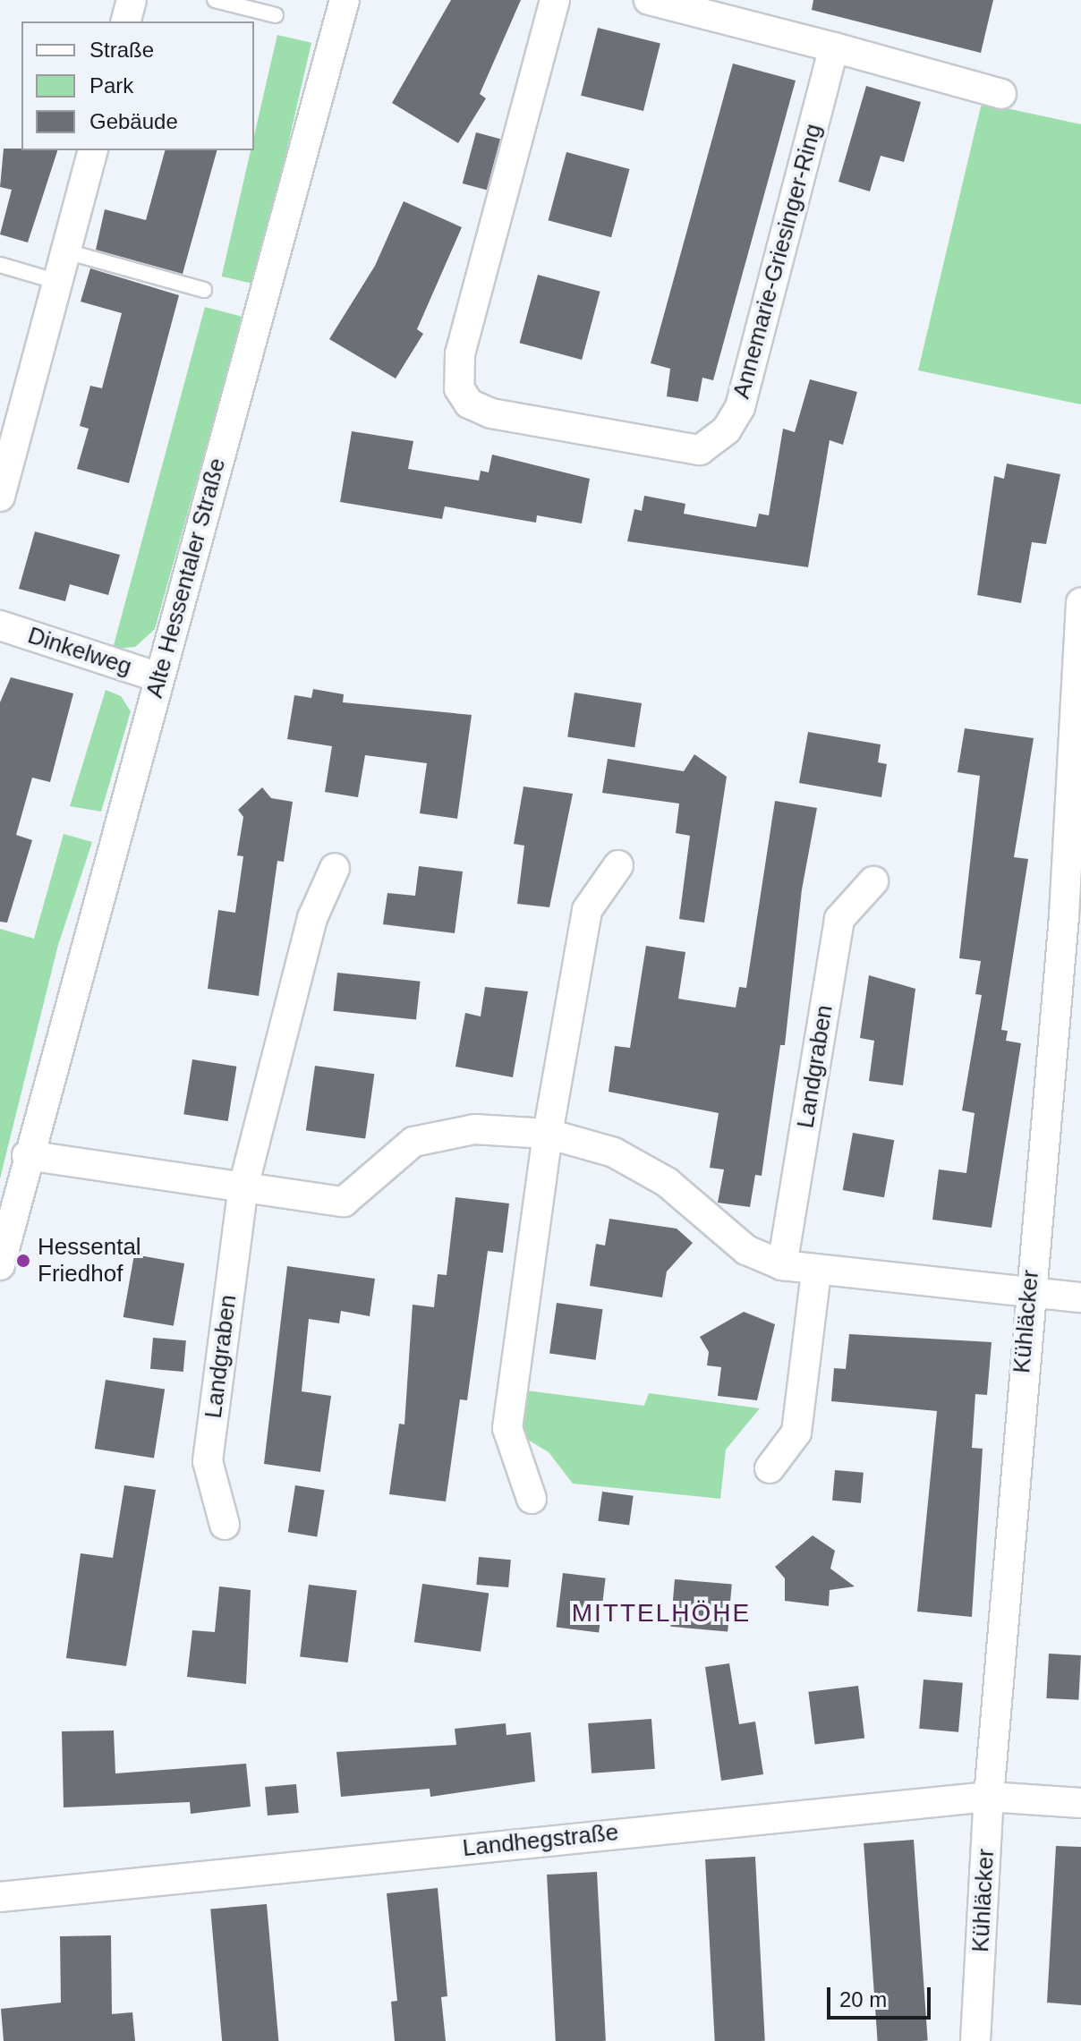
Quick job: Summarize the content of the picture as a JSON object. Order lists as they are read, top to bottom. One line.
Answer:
{"streets":{"street":["Annemarie-Griesinger-Ring","Alte Hessentaler Straße","Dinkelweg","Landgraben","Kühläcker","Landhegstraße"]},"crossings":[["Alte Hessentaler Straße","Dinkelweg"],["Kühläcker","Landhegstraße"]],"districts":["MITTELHÖHE"],"places":["Hessental Friedhof"],"legend":["Straße","Park","Gebäude"],"scale_bar":"20 m"}
